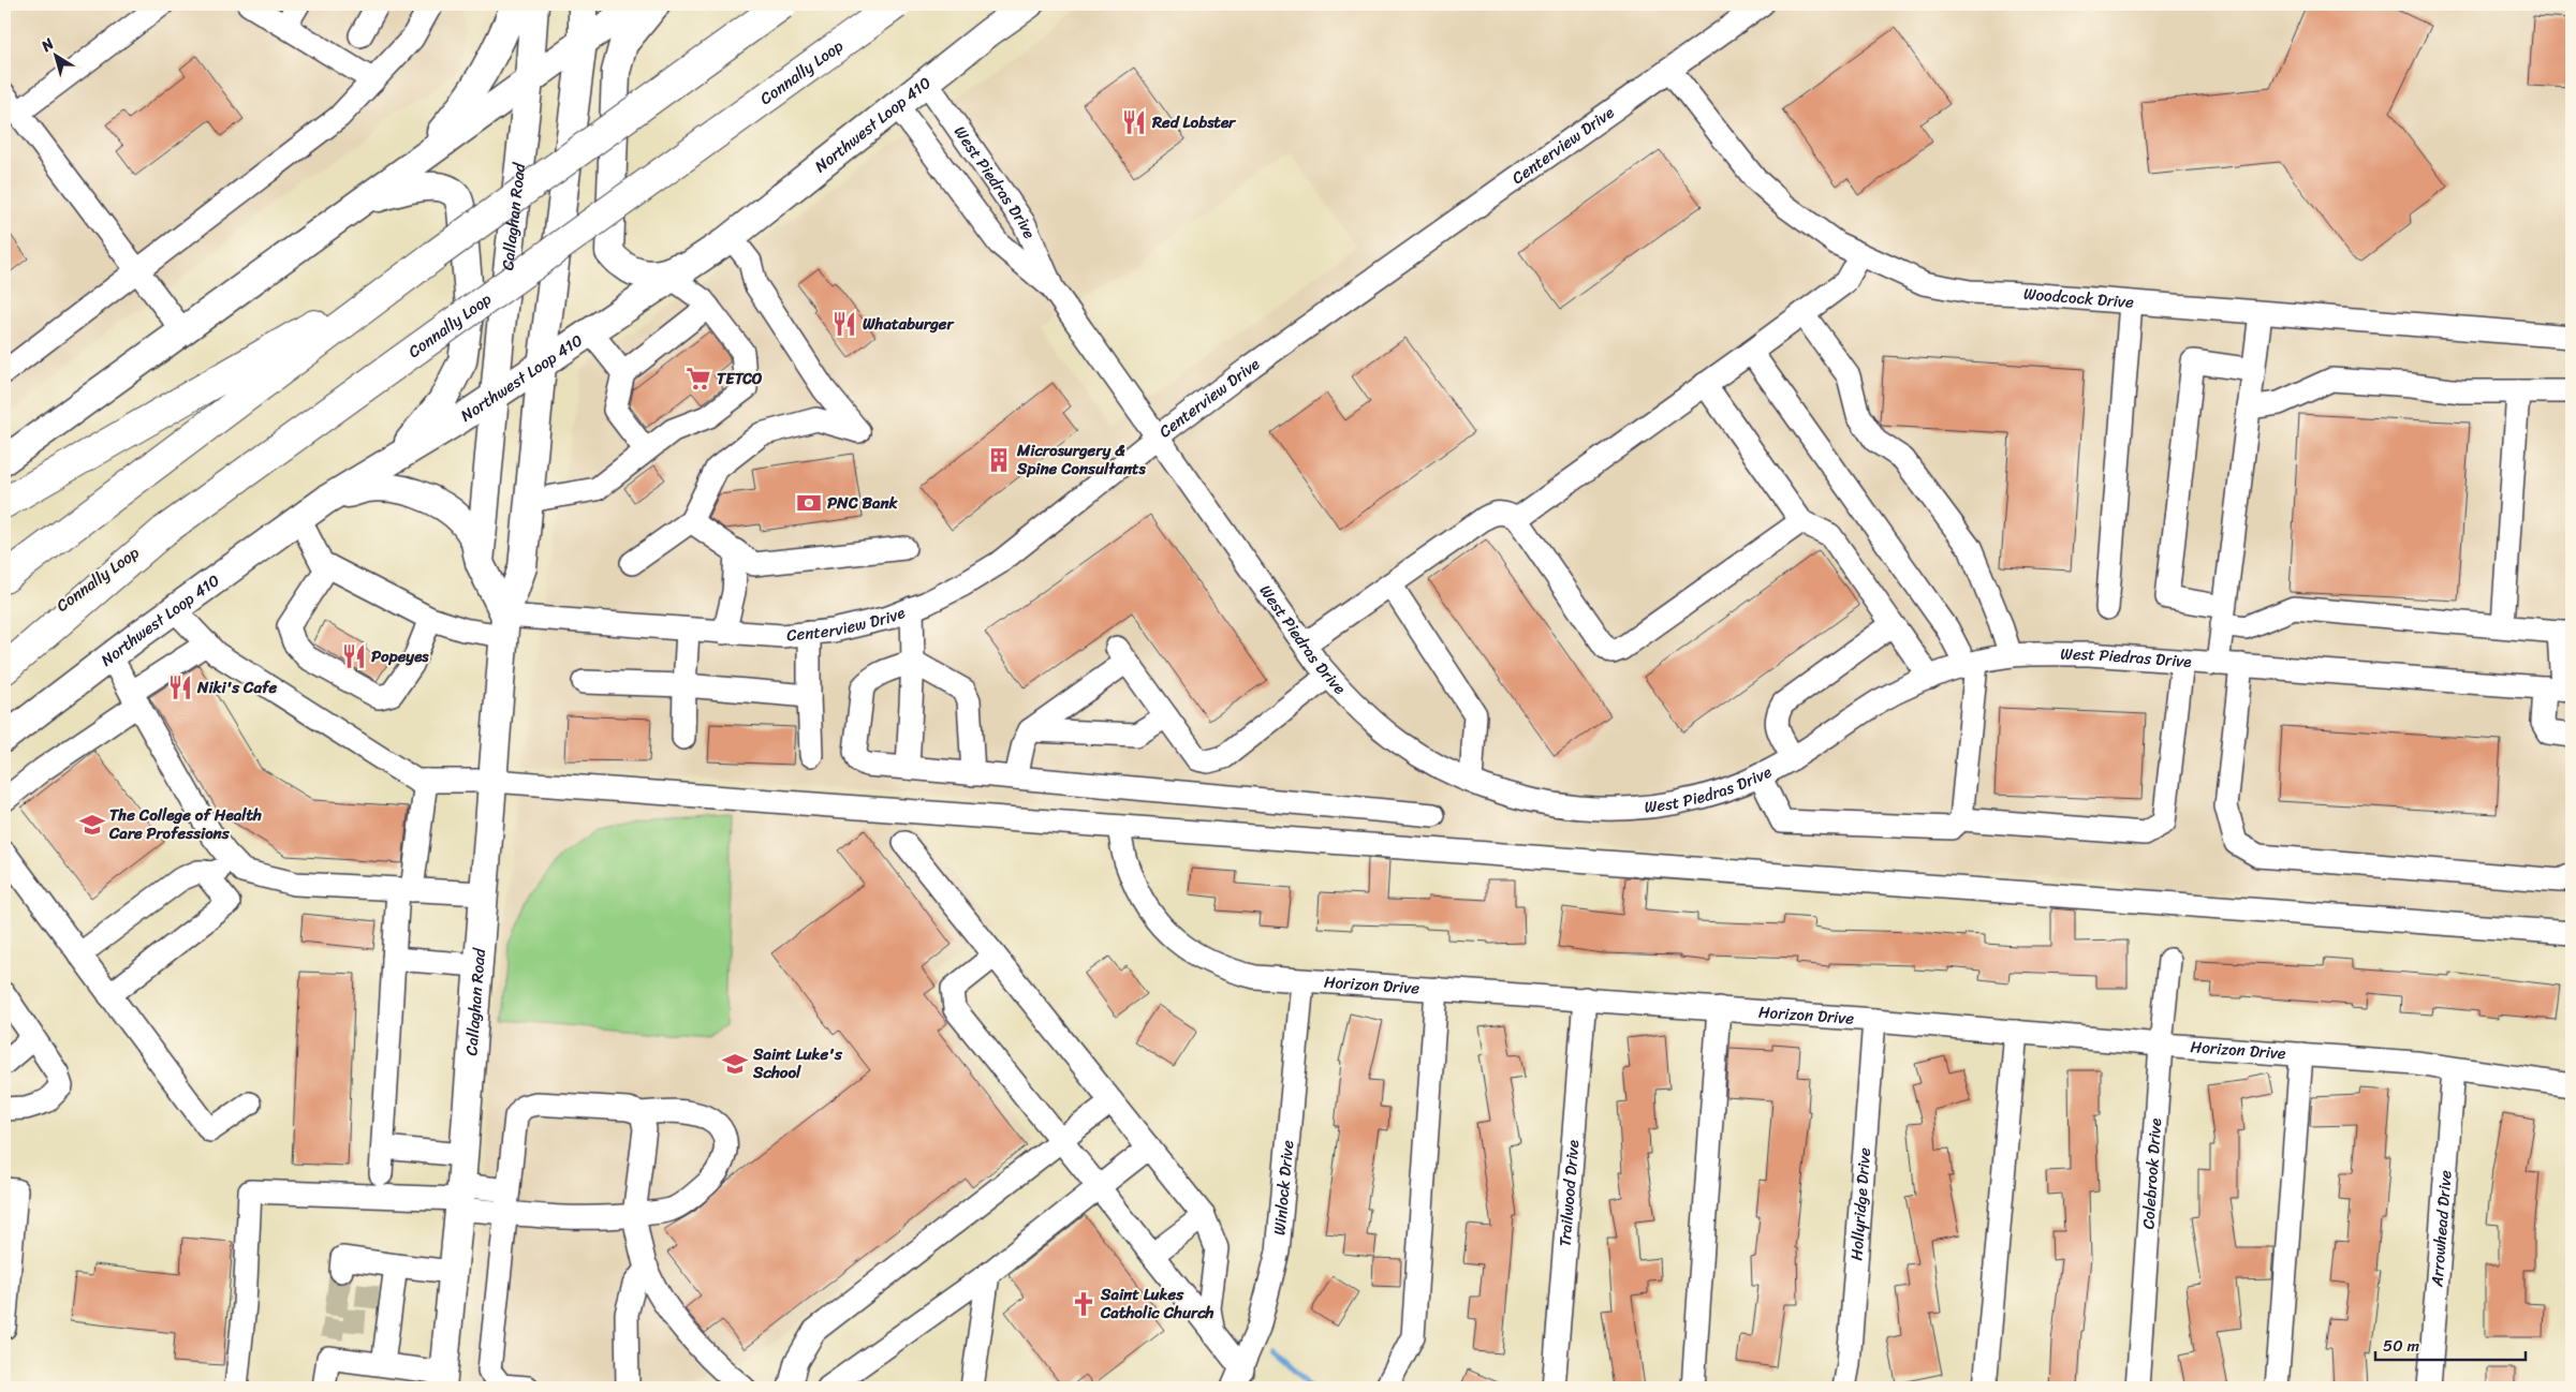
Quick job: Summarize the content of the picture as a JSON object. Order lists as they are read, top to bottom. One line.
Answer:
{"streets":{"highway":["Connally Loop"],"main road":["Northwest Loop 410","Callaghan Road"],"street":["Centerview Drive","West Piedras Drive","Woodcock Drive","Horizon Drive","Colebrook Drive","Winlock Drive","Trailwood Drive","Hollyridge Drive","Arrowhead Drive"]},"crossings":[["Northwest Loop 410","West Piedras Drive"],["Northwest Loop 410","Callaghan Road"],["Centerview Drive","West Piedras Drive"],["Centerview Drive","Callaghan Road"],["Centerview Drive","Woodcock Drive"],["Horizon Drive","Colebrook Drive"],["Horizon Drive","Winlock Drive"],["Horizon Drive","Trailwood Drive"],["Horizon Drive","Hollyridge Drive"],["Horizon Drive","Arrowhead Drive"]],"places":{"restaurant":["Red Lobster","Whataburger","Popeyes","Niki's Cafe"],"supermarket":["TETCO"],"building":["Microsurgery & Spine Consultants"],"bank":["PNC Bank"],"school or university":["The College of Health Care Professions","Saint Luke's School"],"church":["Saint Lukes Catholic Church"]},"scale_bar":"50 m","north":"top left"}
